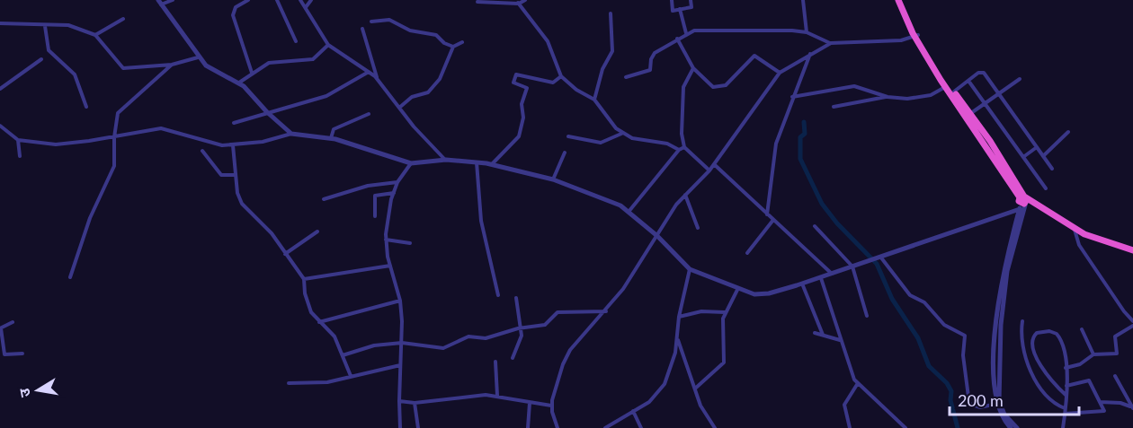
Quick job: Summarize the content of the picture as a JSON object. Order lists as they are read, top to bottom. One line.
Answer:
{"scale_bar":"200 m","north":"left"}
